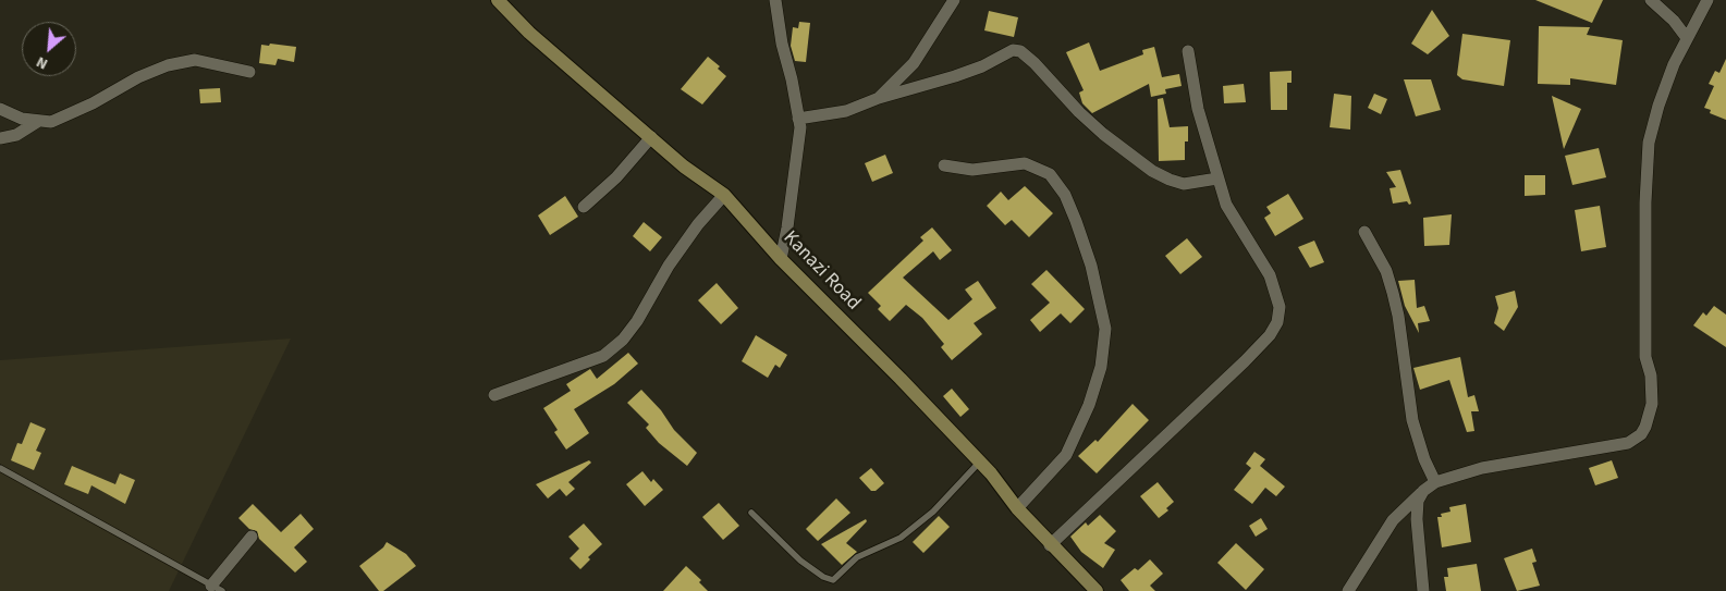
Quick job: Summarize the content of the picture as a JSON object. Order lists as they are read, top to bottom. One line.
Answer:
{"streets":{"main road":["Kanazi Road"]},"north":"bottom left"}
